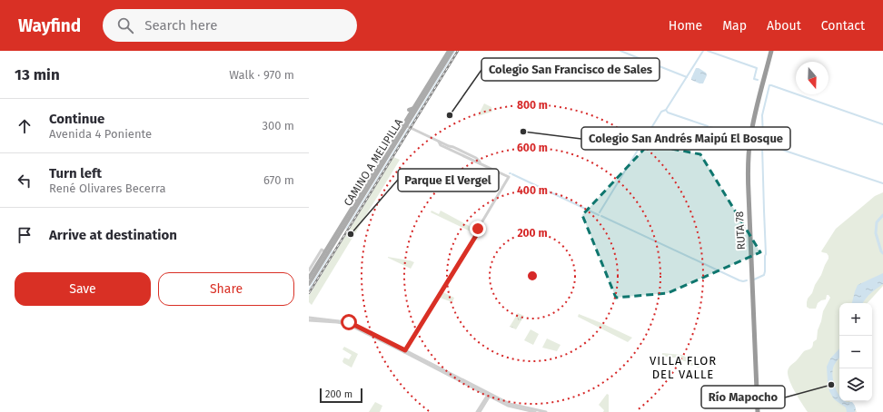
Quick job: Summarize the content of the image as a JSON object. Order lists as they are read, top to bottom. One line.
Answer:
{"streets":{"highway":["RUTA 78"],"main road":["CAMINO A MELIPILLA"]},"districts":["VILLA FLOR DEL VALLE"],"places":["Colegio San Francisco de Sales","Colegio San Andrés Maipú El Bosque","Parque El Vergel","Río Mapocho"],"scale_bar":"200 m","north":"bottom","page":{"header":"Wayfind","search":"Search here","nav":["Home","Map","About","Contact"],"heading":["13 min","Walk · 970 m"],"list":[["Continue","Avenida 4 Poniente","300 m"],["Turn left","René Olivares Becerra","670 m"],"Arrive at destination"],"buttons":["Save","Share"],"map_buttons":["+","−"],"scale":"200 m"},"rings":["800 m","600 m","400 m","200 m"]}
